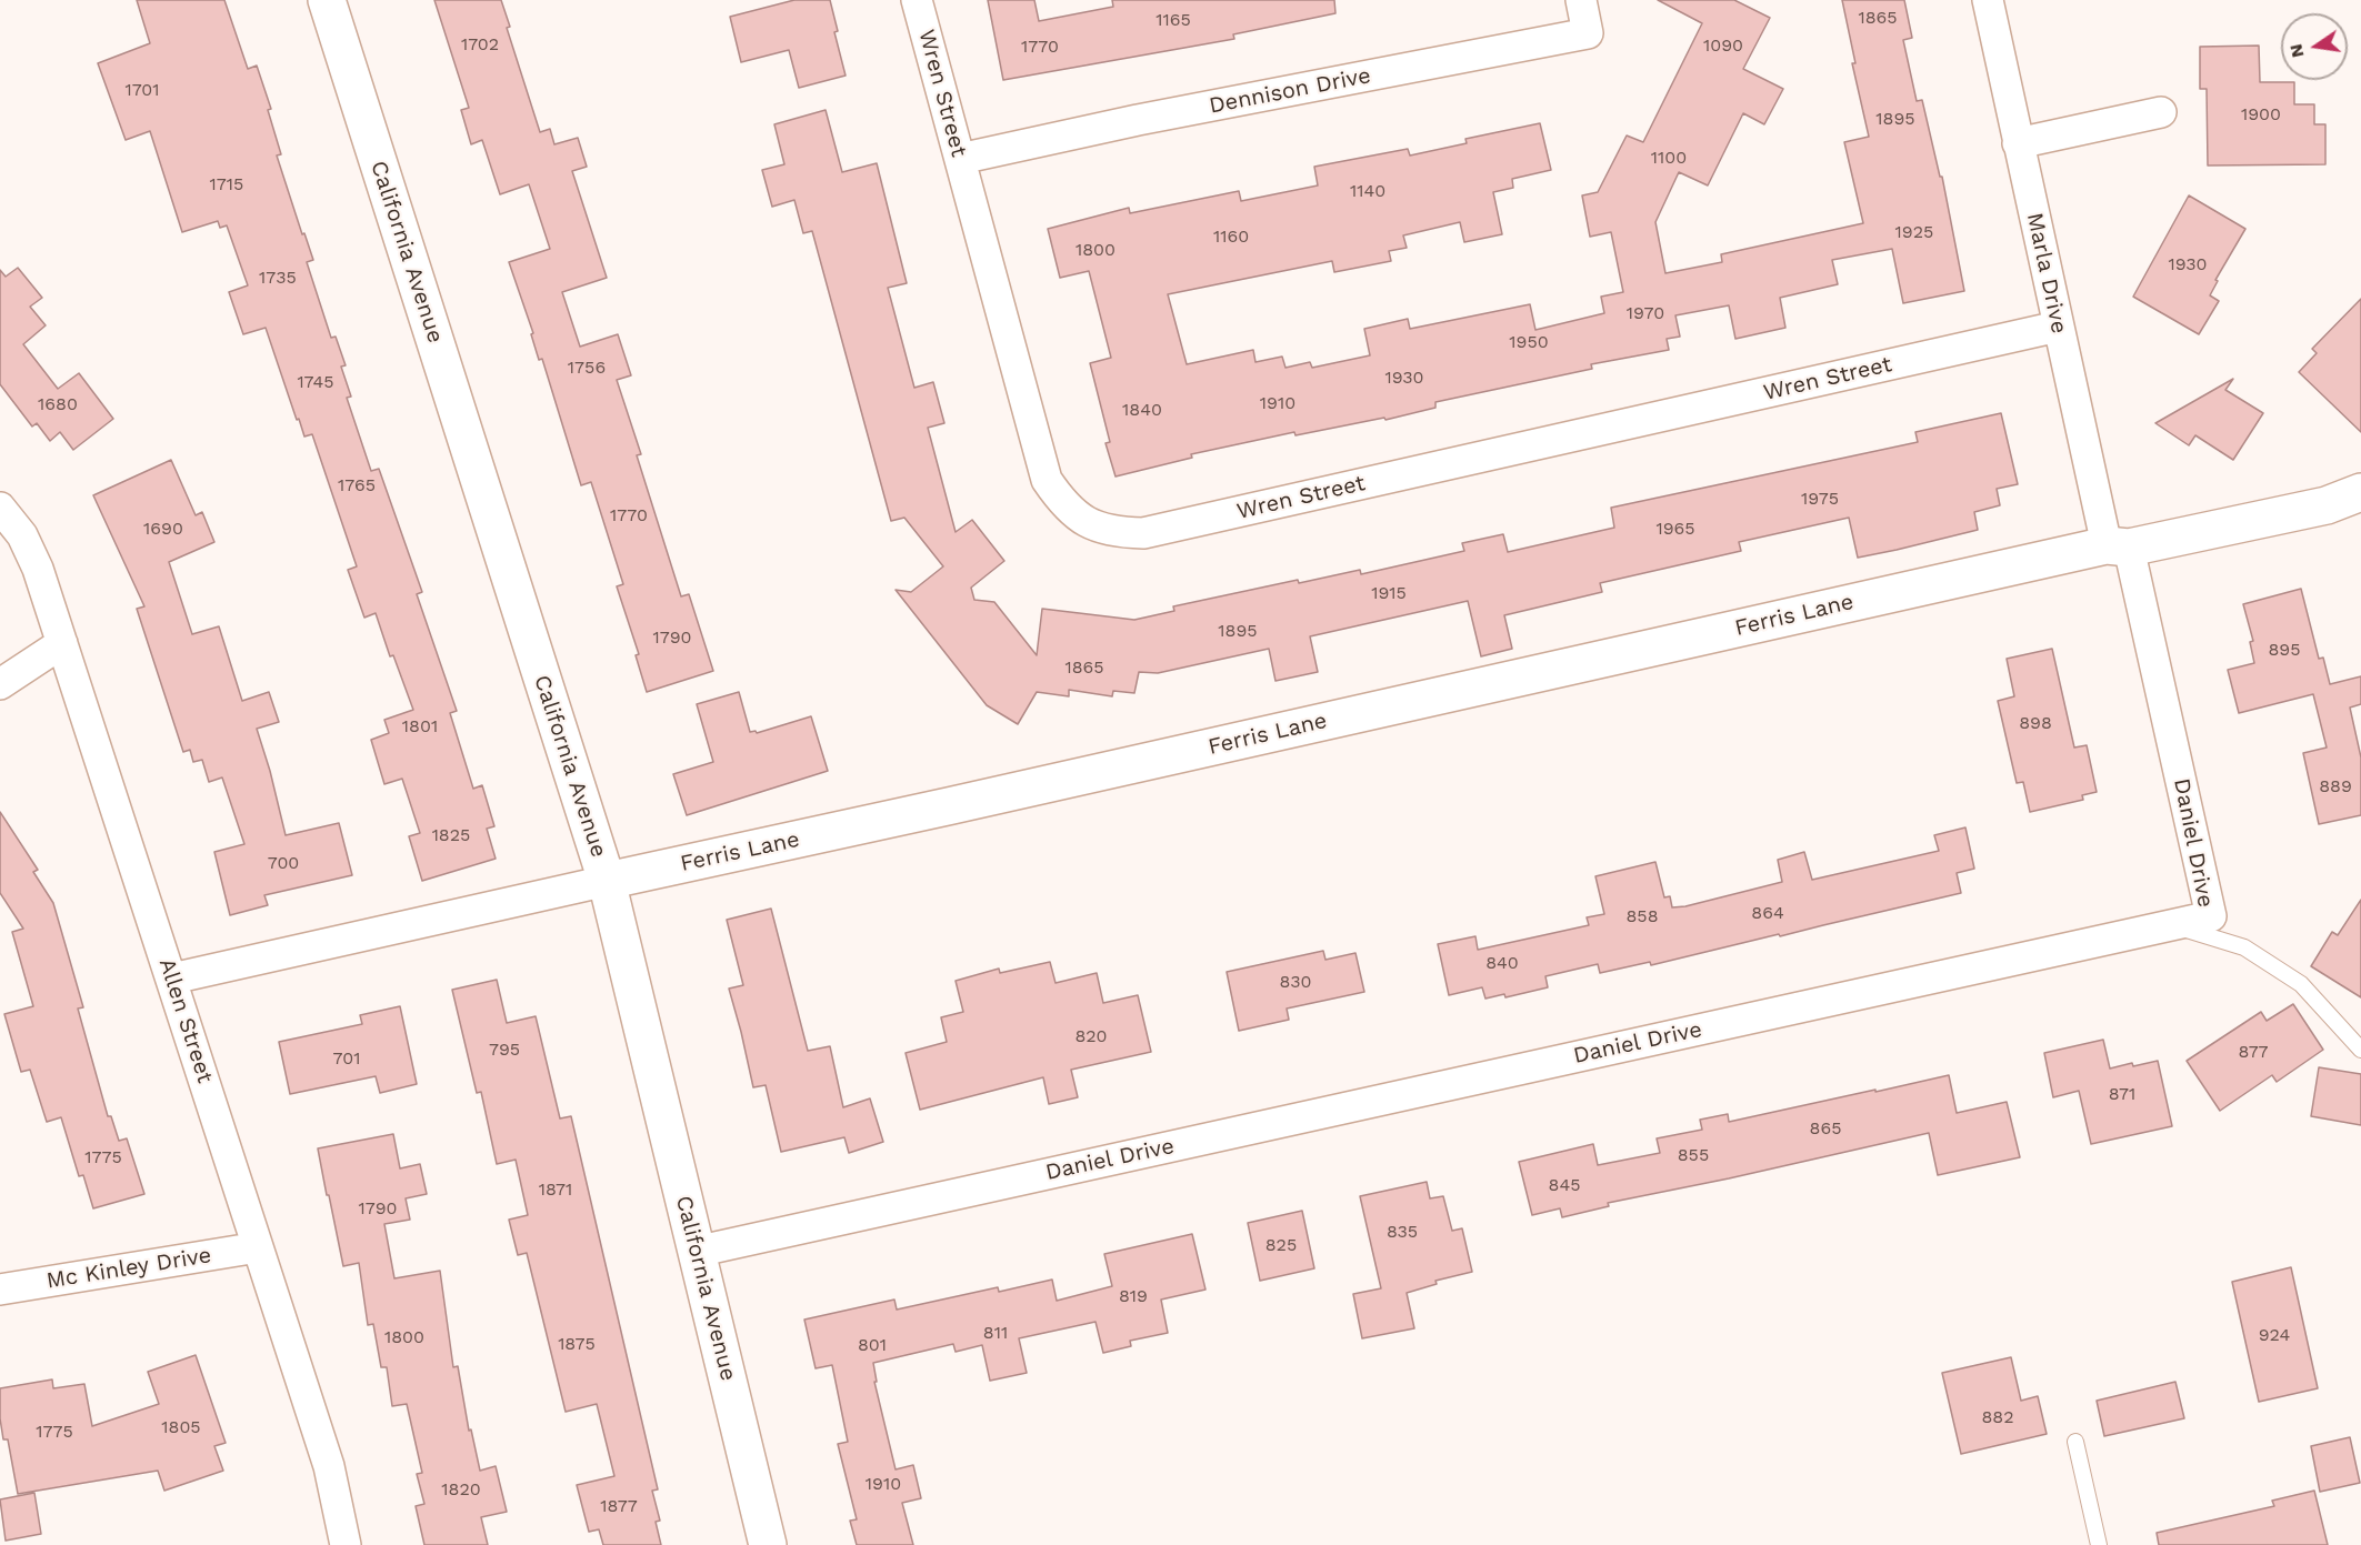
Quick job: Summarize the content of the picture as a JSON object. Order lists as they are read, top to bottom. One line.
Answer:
{"streets":{"street":["Dennison Drive","Wren Street","California Avenue","Marla Drive","Ferris Lane","Daniel Drive","Allen Street","Mc Kinley Drive"]},"crossings":[["Dennison Drive","Wren Street"],["Wren Street","Marla Drive"],["California Avenue","Ferris Lane"],["California Avenue","Daniel Drive"],["Marla Drive","Ferris Lane"],["Marla Drive","Daniel Drive"],["Ferris Lane","Daniel Drive"],["Ferris Lane","Allen Street"],["Allen Street","Mc Kinley Drive"]],"house_numbers":["1865","1165","1702","1090","1770","1701","1900","1895","1100","1715","1140","1925","1160","1800","1930","1735","1970","1950","1756","1930","1745","1910","1680","1840","1765","1975","1770","1690","1965","1915","1895","1790","895","1865","898","1801","889","1825","700","864","858","840","830","820","795","877","701","871","865","855","1775","845","1871","1790","835","825","819","811","924","1800","1875","801","882","1805","1775","1910","1820","1877"],"north":"left"}
